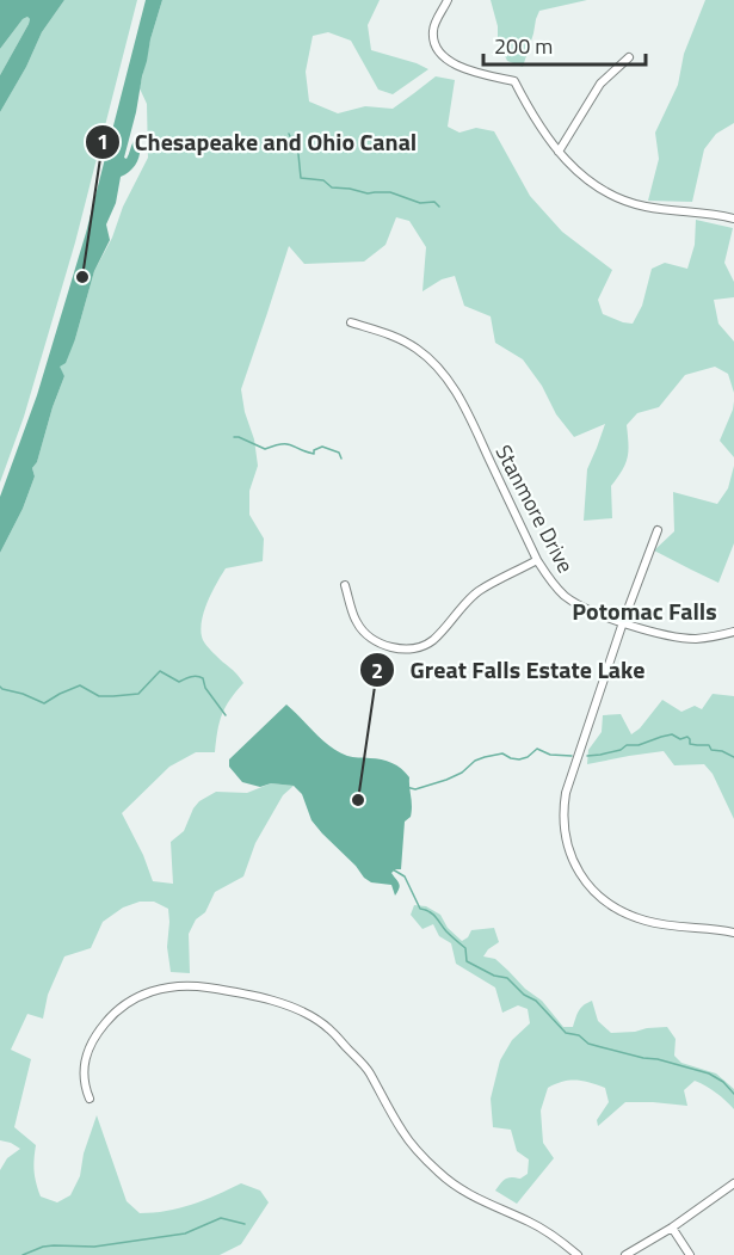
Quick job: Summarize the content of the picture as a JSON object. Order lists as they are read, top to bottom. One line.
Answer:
{"streets":{"street":["Stanmore Drive"]},"districts":["Potomac Falls"],"places":["Chesapeake and Ohio Canal","Great Falls Estate Lake"],"scale_bar":"200 m"}
